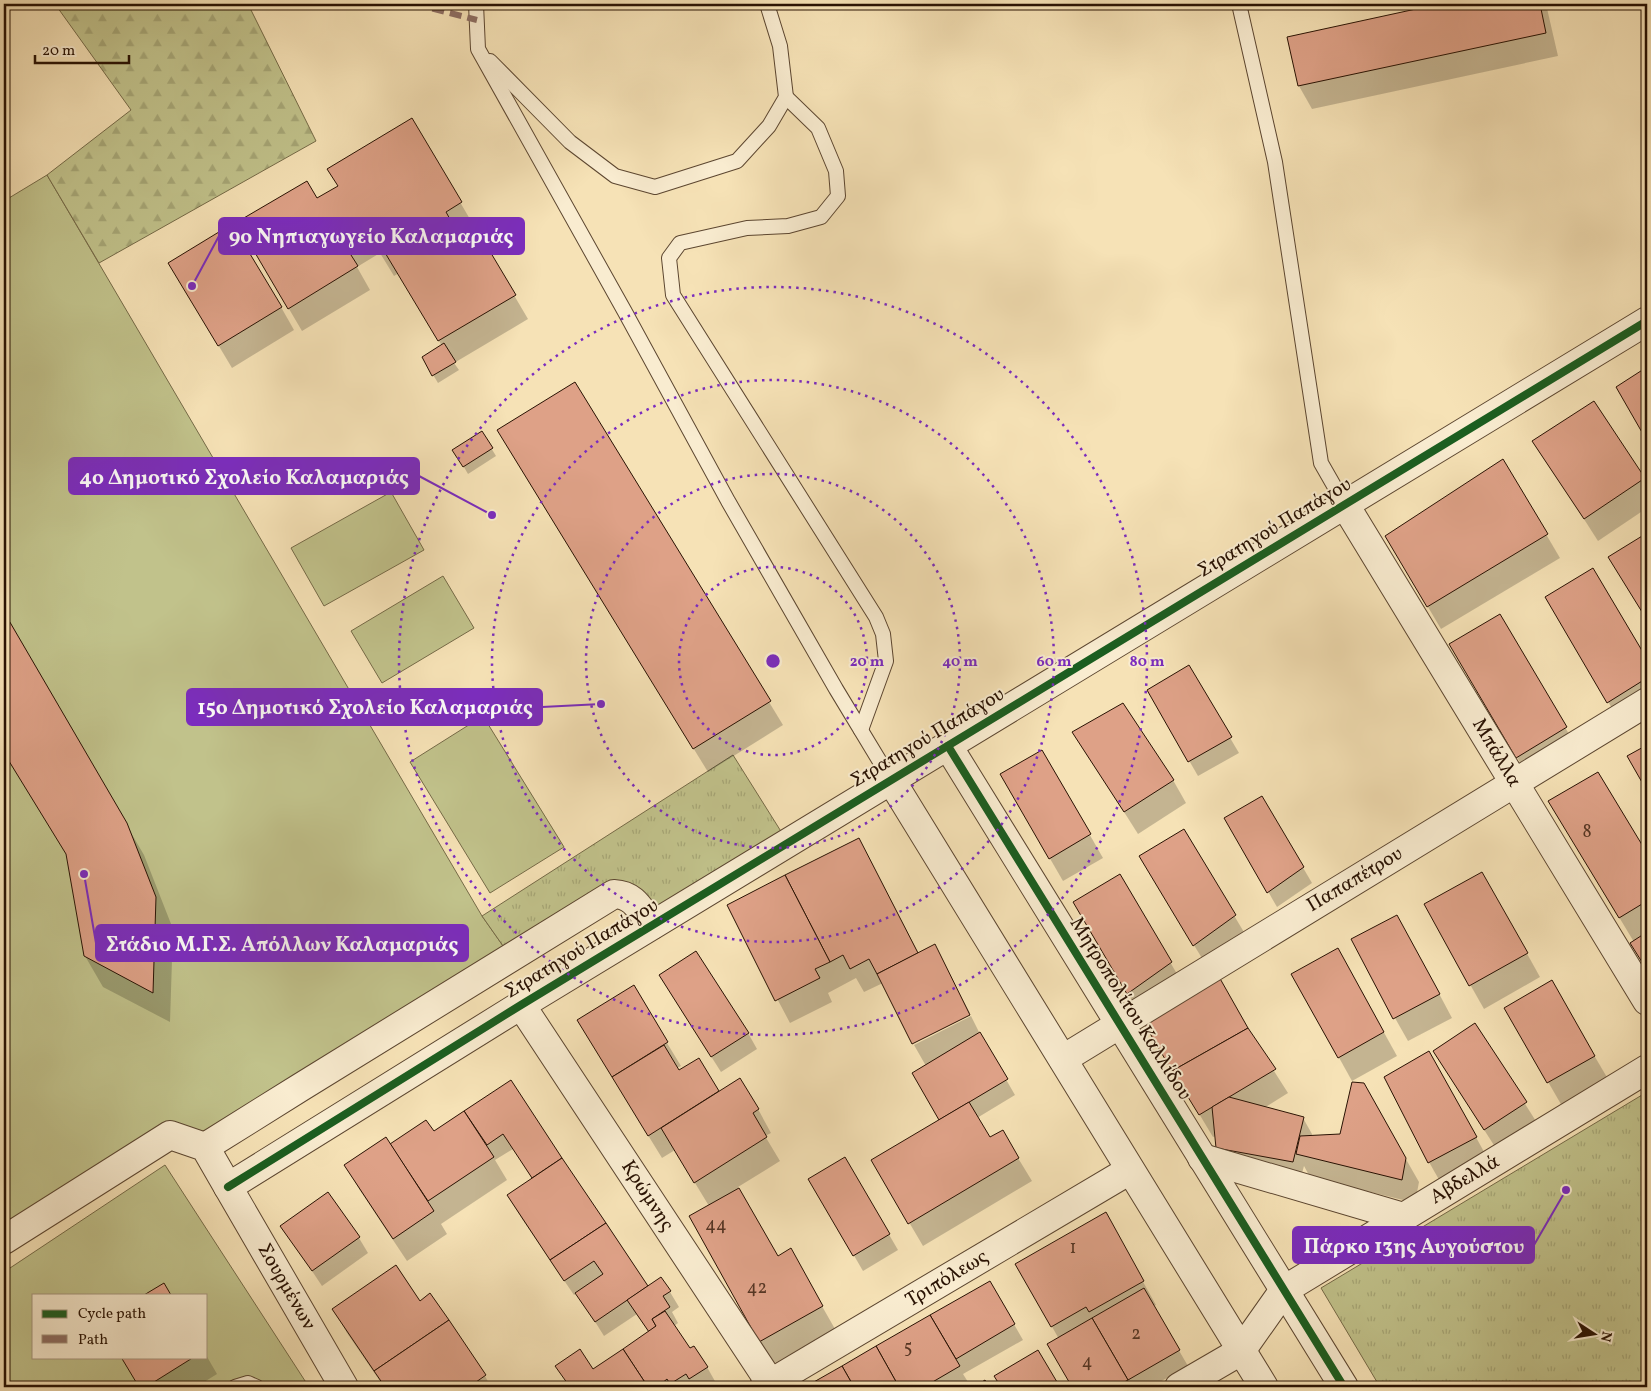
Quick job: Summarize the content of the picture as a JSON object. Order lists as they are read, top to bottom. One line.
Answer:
{"streets":{"street":["Στρατηγού Παπάγου","Μπάλλα","Παπαπέτρου","Μητροπολίτου Καλλίδου","Αβδελλά","Κρώμνης","Τριπόλεως","Σουρμένων"]},"crossings":[["Στρατηγού Παπάγου","Μπάλλα"],["Στρατηγού Παπάγου","Μητροπολίτου Καλλίδου"],["Στρατηγού Παπάγου","Κρώμνης"],["Στρατηγού Παπάγου","Σουρμένων"],["Μπάλλα","Παπαπέτρου"],["Παπαπέτρου","Μητροπολίτου Καλλίδου"],["Μητροπολίτου Καλλίδου","Αβδελλά"],["Κρώμνης","Τριπόλεως"]],"places":["9ο Νηπιαγωγείο Καλαμαριάς","4ο Δημοτικό Σχολείο Καλαμαριάς","15ο Δημοτικό Σχολείο Καλαμαριάς","Στάδιο Μ.Γ.Σ. Απόλλων Καλαμαριάς","Πάρκο 13ης Αυγούστου"],"house_numbers":["8","44","1","42","2","5","4"],"legend":["Cycle path","Path"],"scale_bar":"20 m","north":"right","rings":["20 m","40 m","60 m","80 m"]}
